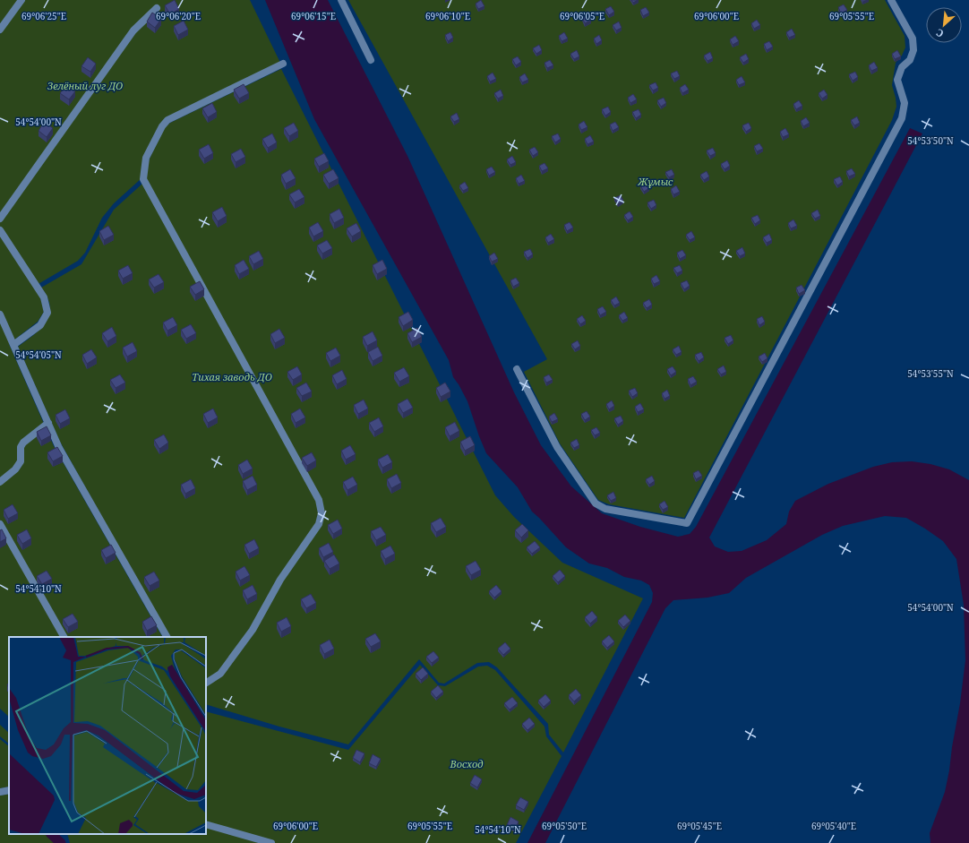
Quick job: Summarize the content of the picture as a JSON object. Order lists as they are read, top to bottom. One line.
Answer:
{"parks":["Зелёный луг ДО","Жұмыс","Тихая заводь ДО","Восход"],"north":"bottom left","coordinates":["69°06'25\"E","69°06'20\"E","69°06'15\"E","69°06'10\"E","69°06'05\"E","69°06'00\"E","69°05'55\"E","54°54'00\"N","54°53'50\"N","54°54'05\"N","54°53'55\"N","54°54'10\"N","69°05'50\"E","69°05'45\"E","69°05'40\"E"]}
